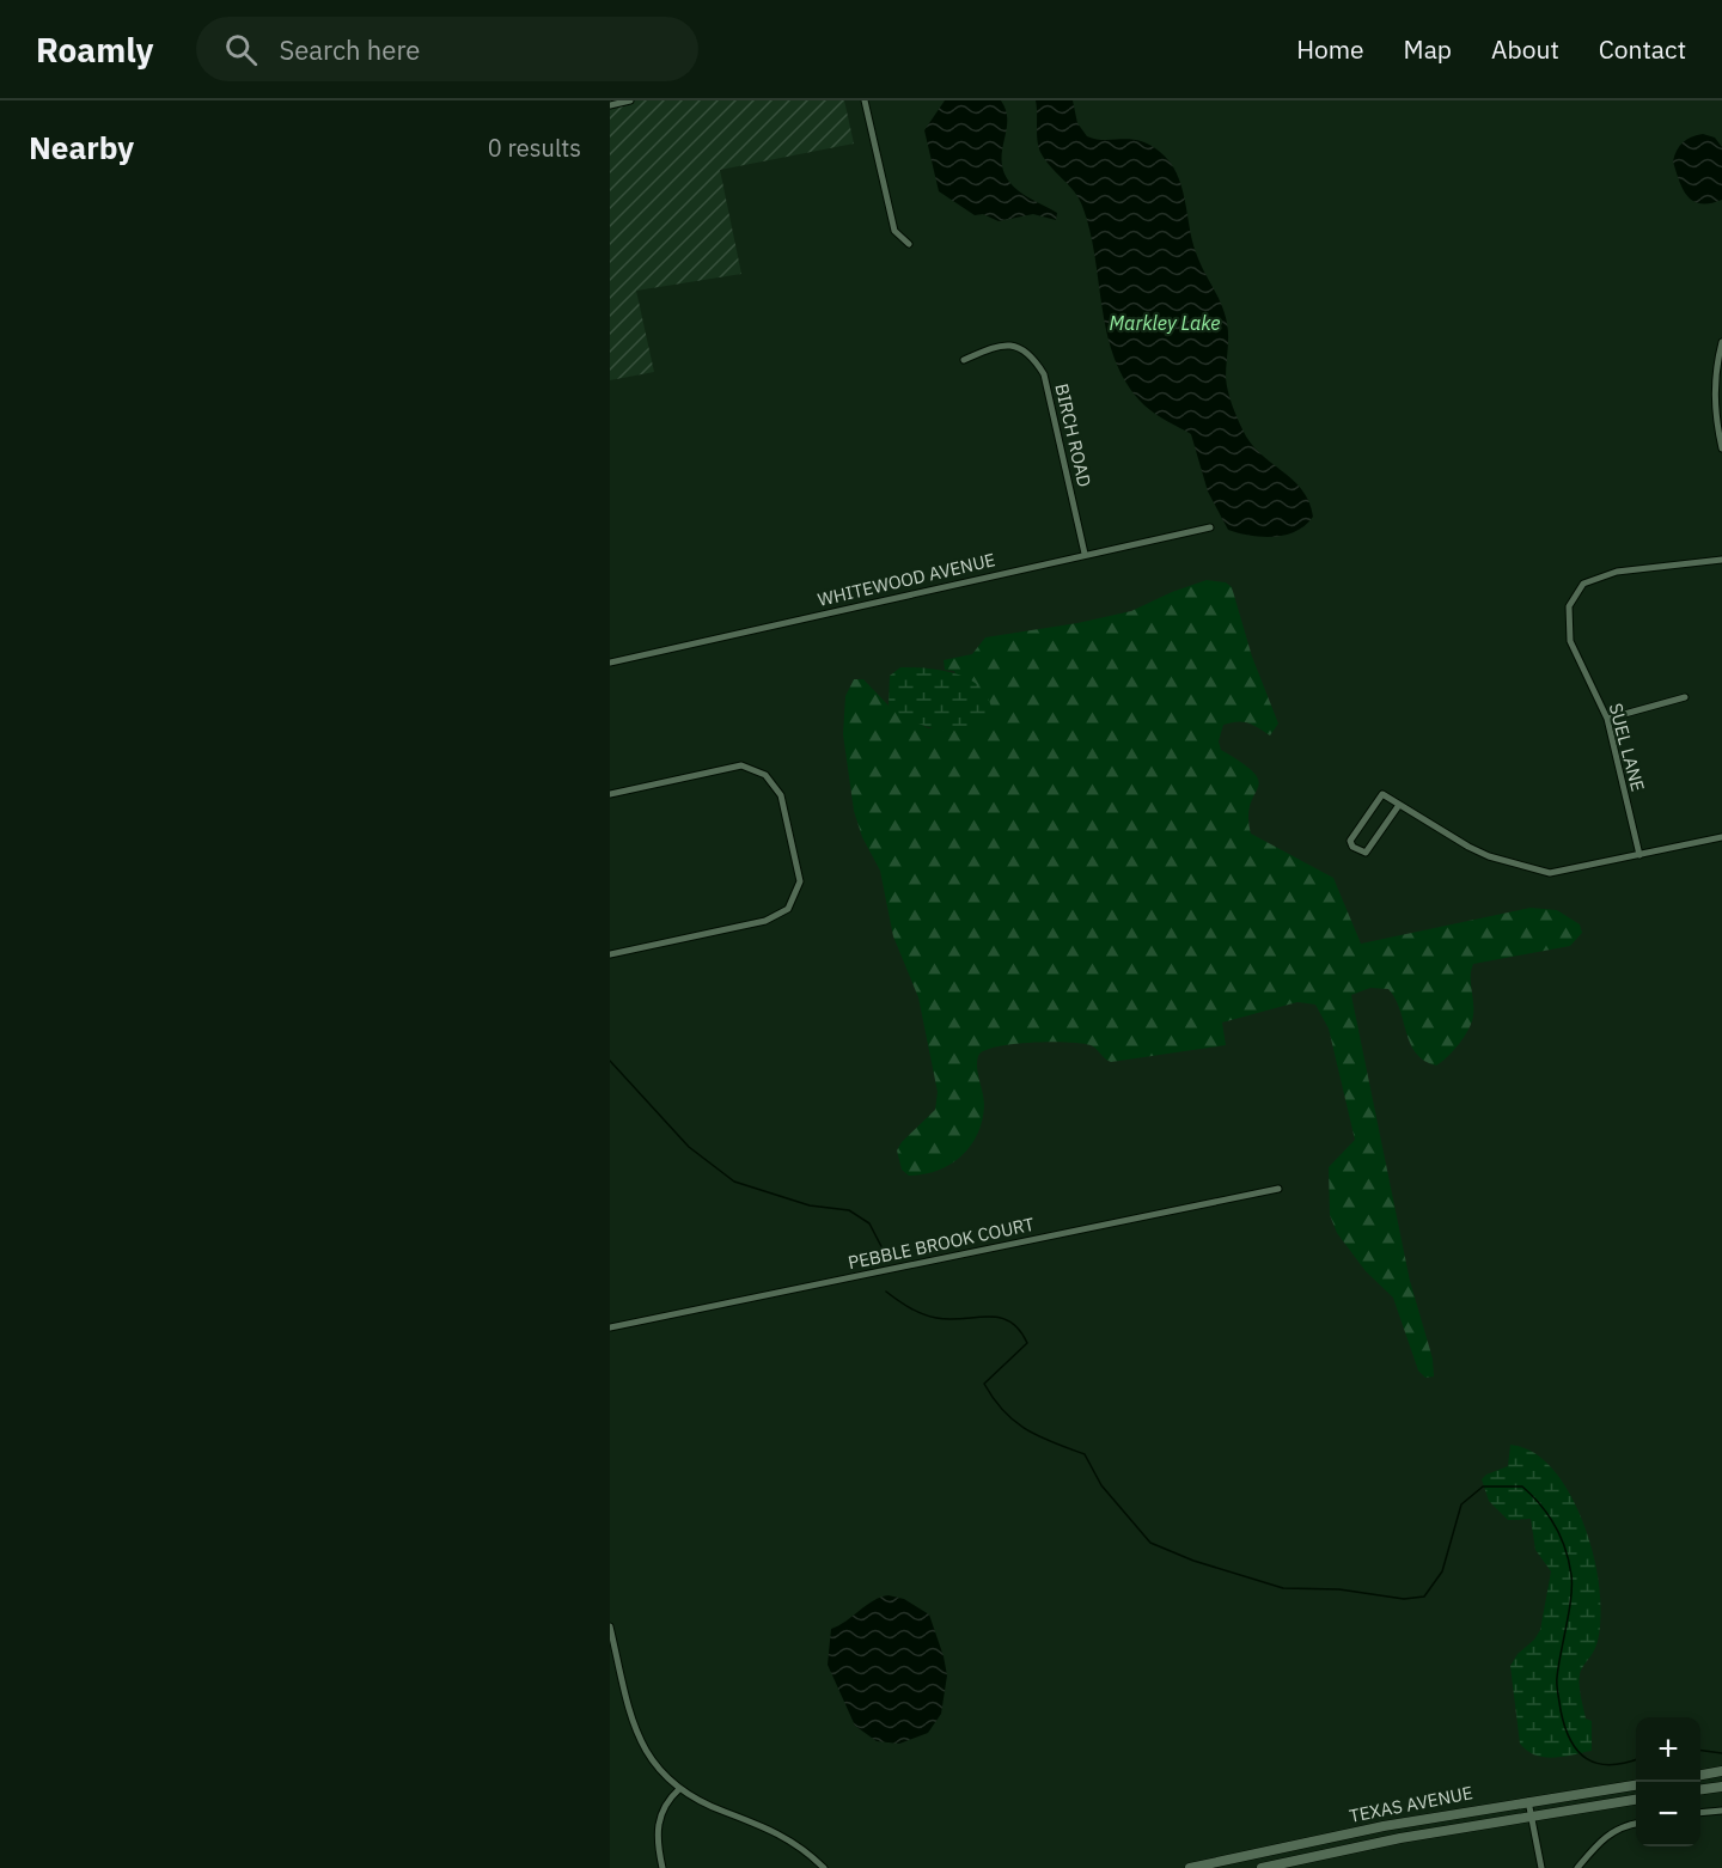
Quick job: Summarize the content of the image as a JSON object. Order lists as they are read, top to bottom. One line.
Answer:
{"streets":{"main road":["TEXAS AVENUE"],"street":["BIRCH ROAD","WHITEWOOD AVENUE","SUEL LANE","PEBBLE BROOK COURT"]},"crossings":[["BIRCH ROAD","WHITEWOOD AVENUE"]],"water":["Markley Lake"],"page":{"header":"Roamly","search":"Search here","nav":["Home","Map","About","Contact"],"heading":["Nearby","0 results"],"map_buttons":["+","−"]}}
